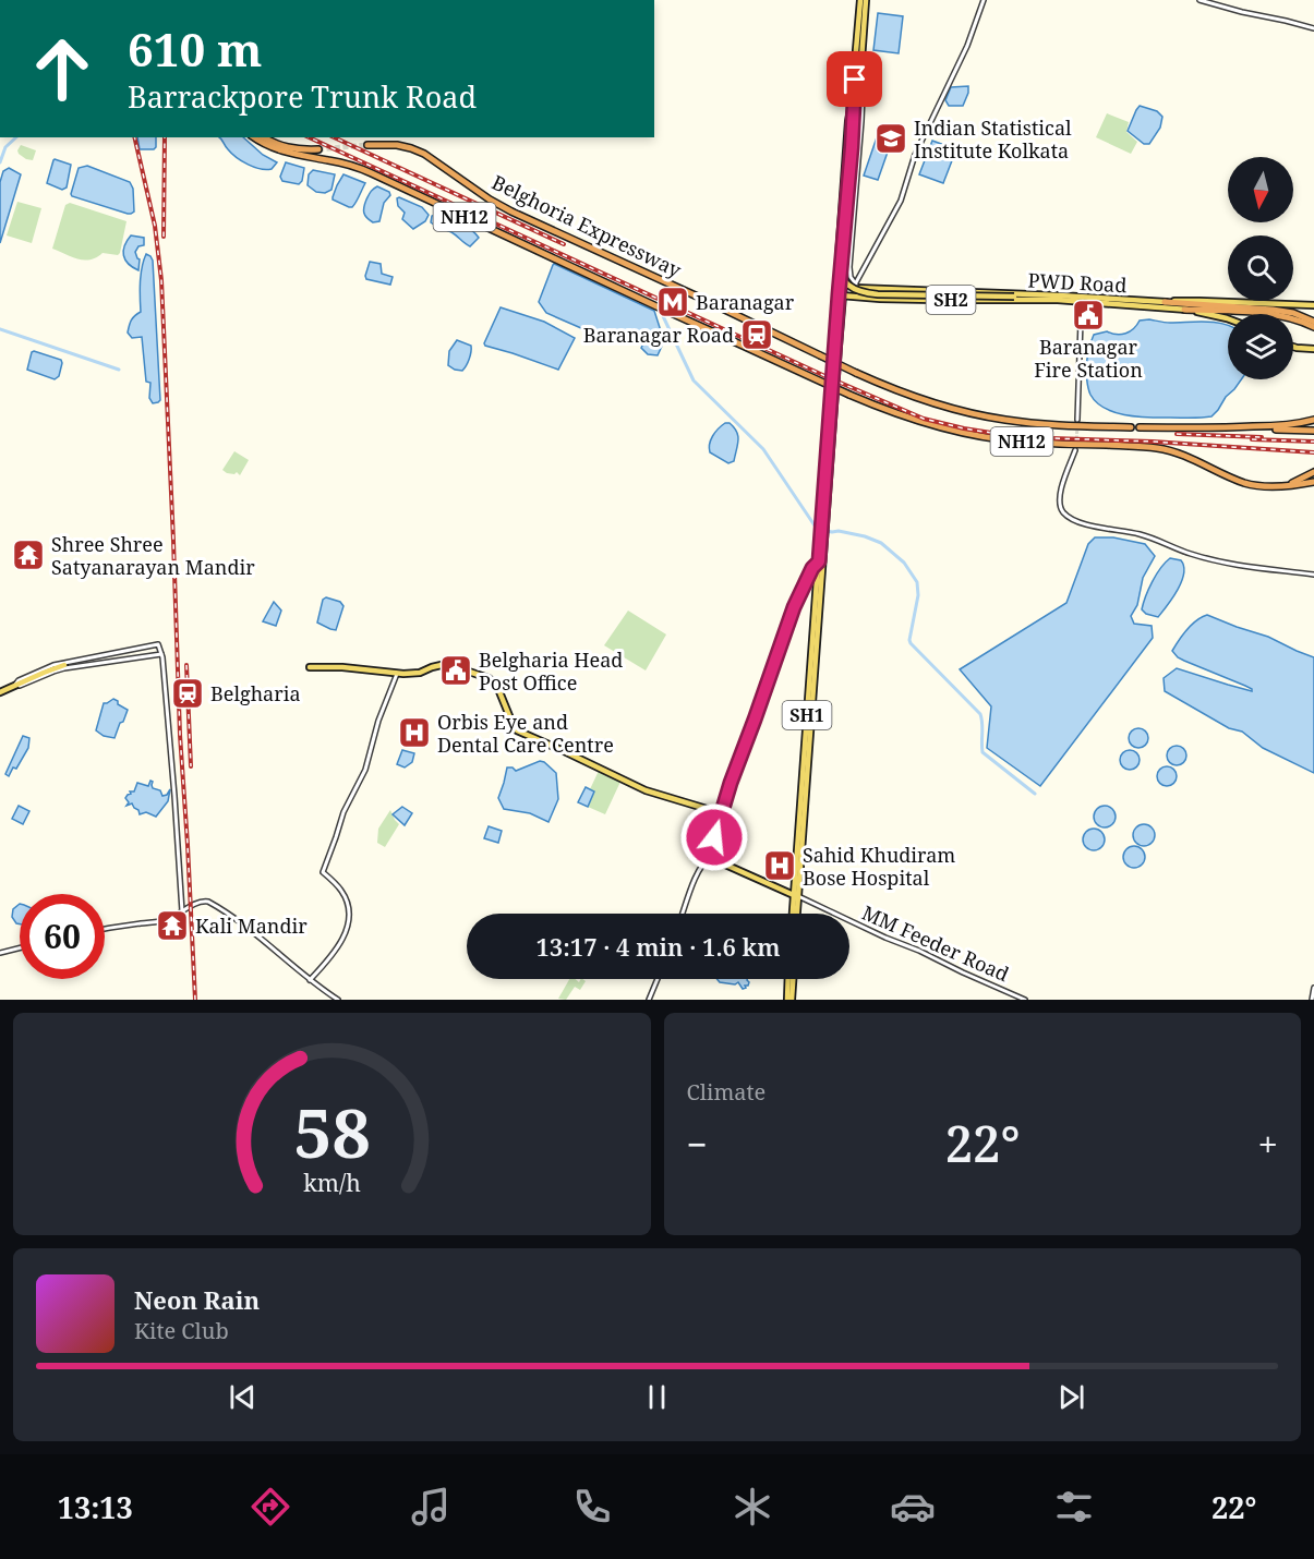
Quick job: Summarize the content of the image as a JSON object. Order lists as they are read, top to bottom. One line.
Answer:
{"streets":{"highway":["NH12","Belghoria Expressway"],"main road":["PWD Road","SH2","SH1"],"street":["MM Feeder Road"]},"crossings":[["PWD Road","SH1"],["SH1","MM Feeder Road"]],"places":{"school or university":["Indian Statistical Institute Kolkata"],"metro station":["Baranagar"],"public building":["Baranagar Fire Station","Belgharia Head Post Office"],"station":["Baranagar Road","Belgharia"],"temple":["Shree Shree Satyanarayan Mandir","Kali Mandir"],"hospital":["Orbis Eye and Dental Care Centre","Sahid Khudiram Bose Hospital"]},"north":"bottom","page":{"turn":["610 m","Barrackpore Trunk Road"],"limit":"60","trip":"13:17 · 4 min · 1.6 km","tile":"Climate","heat":["−","22°","+"],"song":["Neon Rain","Kite Club"],"tabs":["13:13","22°"],"gauge":["58","km/h"]}}
